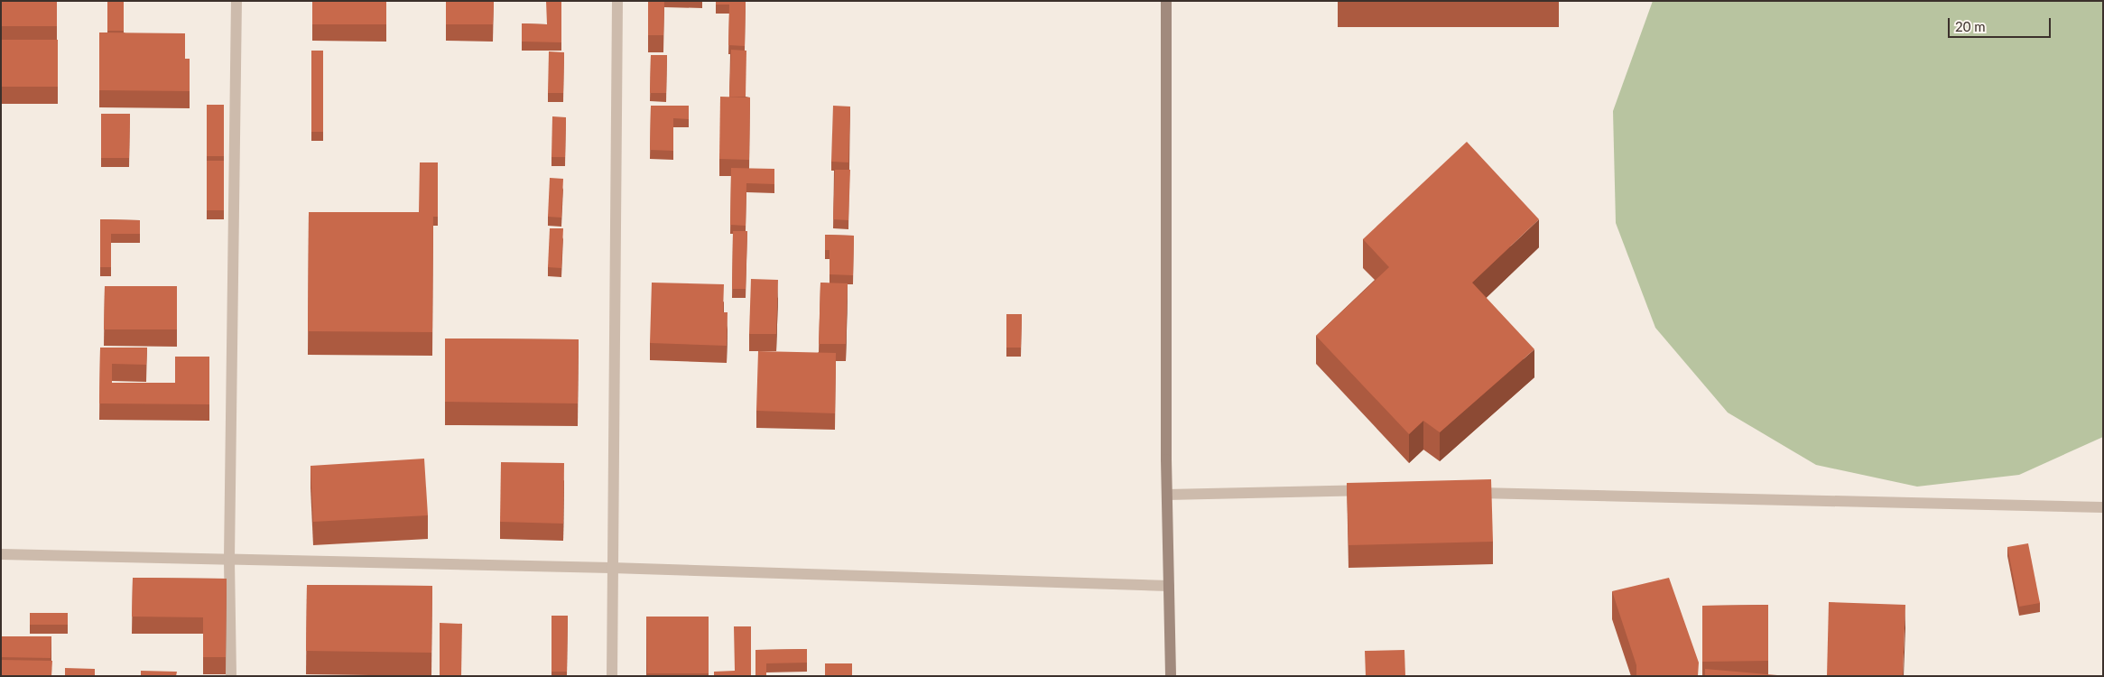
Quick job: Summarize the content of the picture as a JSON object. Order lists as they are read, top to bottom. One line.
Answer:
{"scale_bar":"20 m"}
